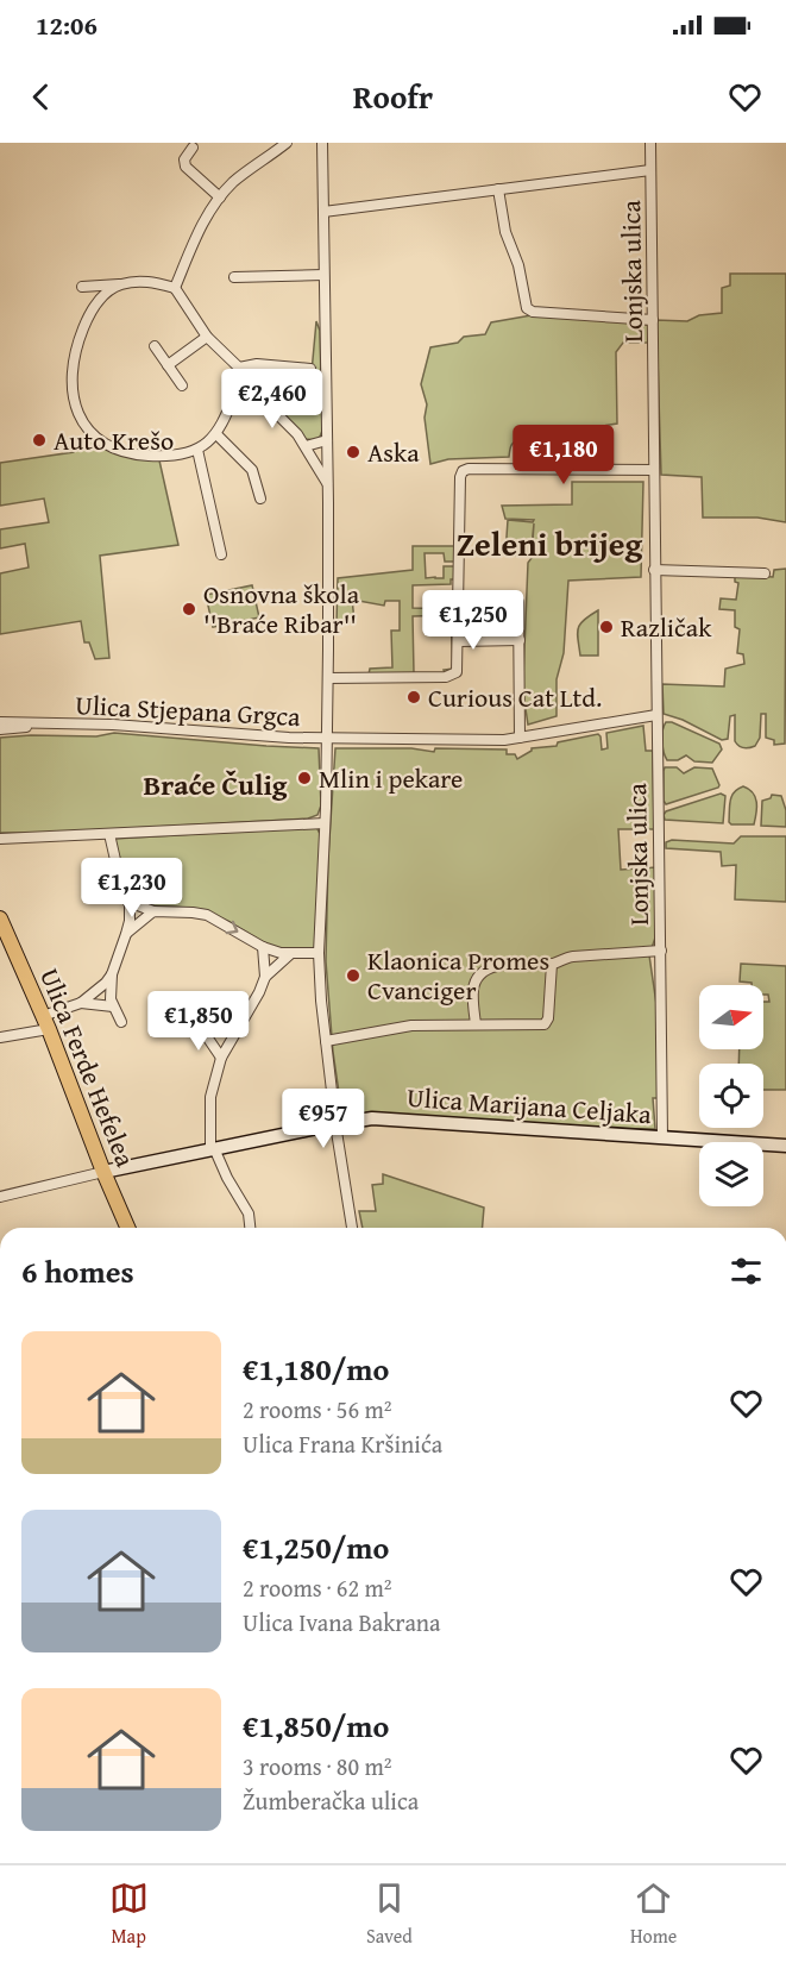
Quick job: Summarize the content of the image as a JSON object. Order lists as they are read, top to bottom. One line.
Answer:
{"streets":{"main road":["Ulica Ferde Hefelea","Ulica Marijana Celjaka"],"street":["Lonjska ulica","Ulica Stjepana Grgca"]},"crossings":[["Lonjska ulica","Ulica Stjepana Grgca"],["Lonjska ulica","Ulica Marijana Celjaka"],["Ulica Ferde Hefelea","Ulica Marijana Celjaka"]],"districts":["Zeleni brijeg","Braće Čulig"],"places":["Auto Krešo","Aska","Osnovna škola ''Braće Ribar''","Različak","Curious Cat Ltd.","Mlin i pekare","Klaonica Promes Cvanciger"],"north":"right","page":{"status":"12:06","header":"Roofr","price":["€2,460","€1,180","€1,250","€1,230","€1,850","€957"],"heading":"6 homes","list":[{"name":"€1,180/mo","note":"2 rooms · 56 m² · Ulica Frana Kršinića"},{"name":"€1,250/mo","note":"2 rooms · 62 m² · Ulica Ivana Bakrana"},{"name":"€1,850/mo","note":"3 rooms · 80 m² · Žumberačka ulica"}],"tabs":["Map","Saved","Home"]}}
